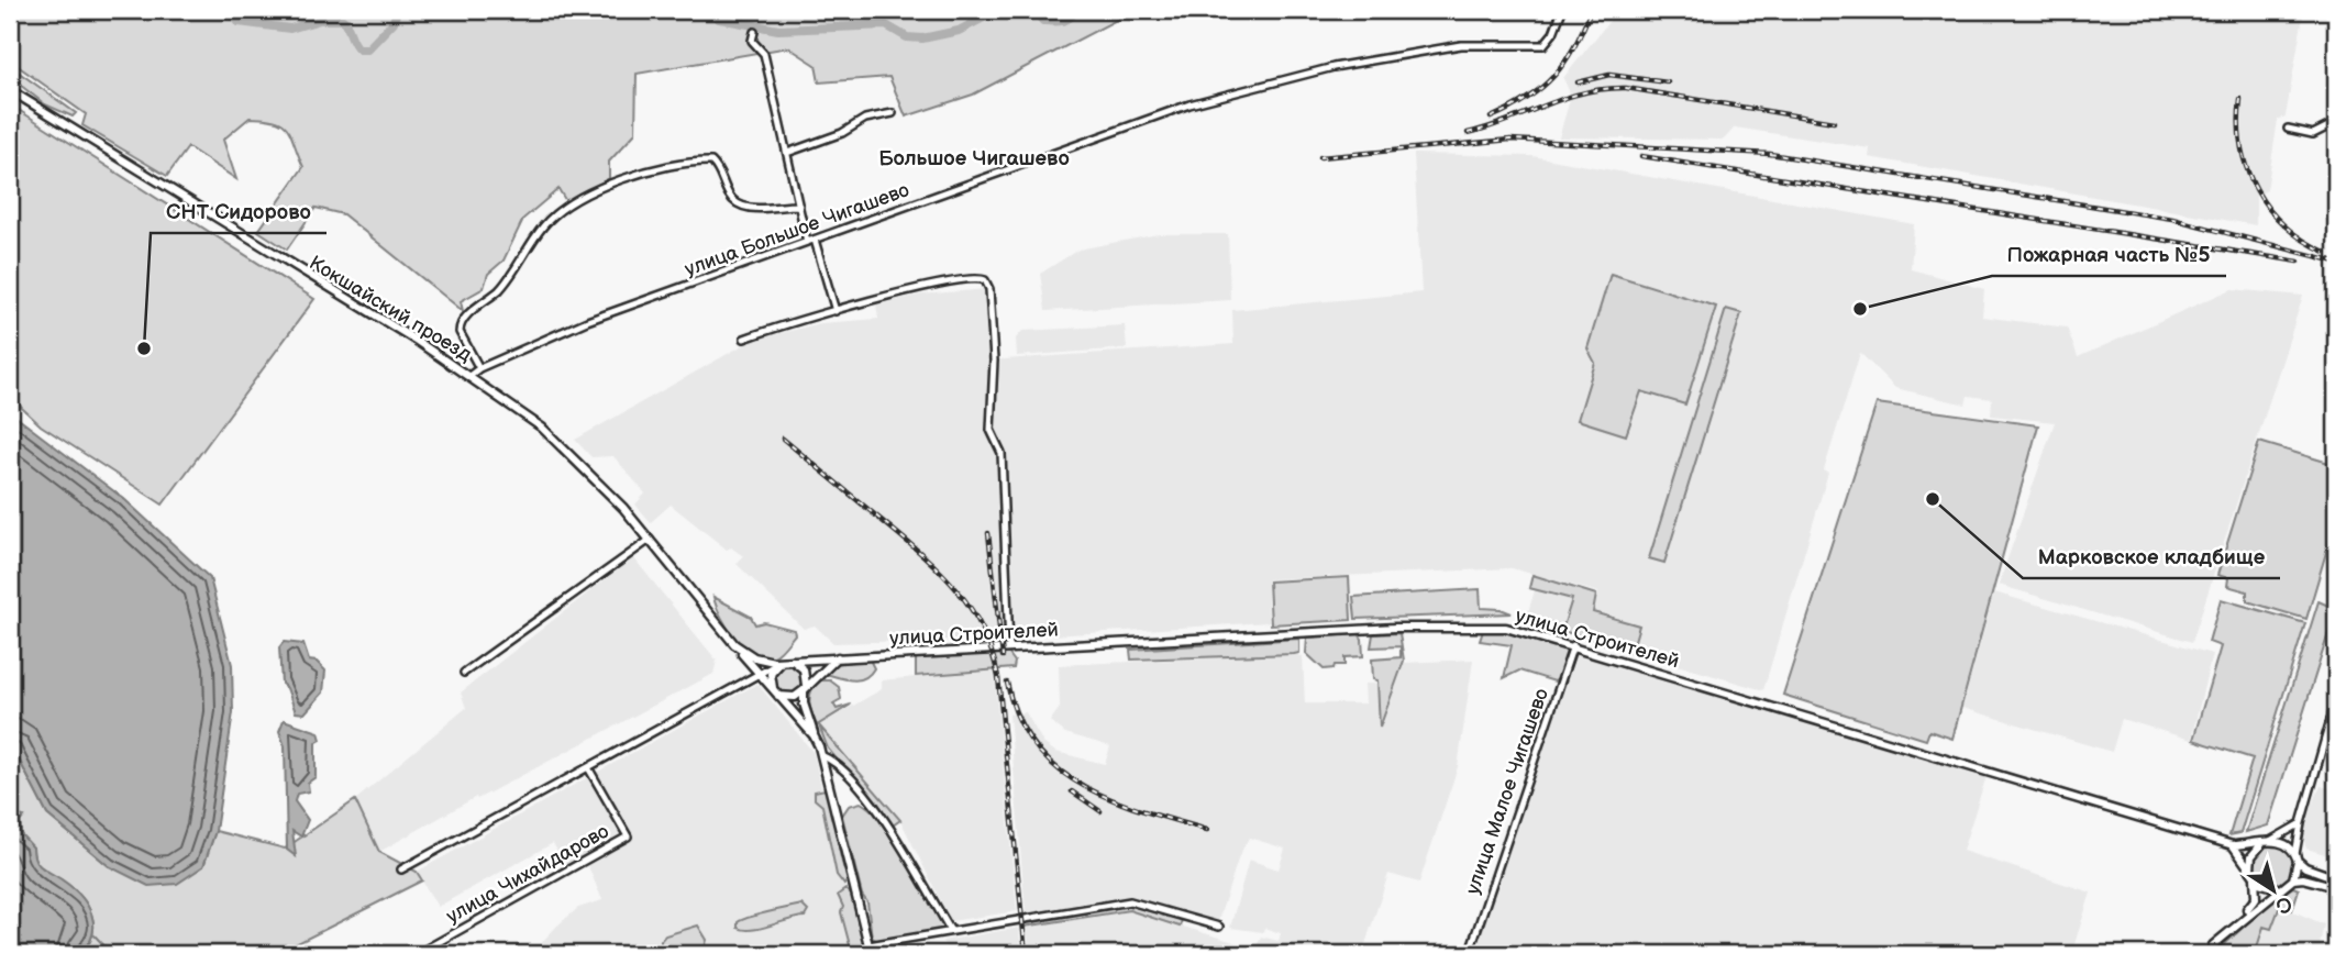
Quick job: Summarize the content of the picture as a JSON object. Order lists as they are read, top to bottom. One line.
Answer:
{"streets":{"main road":["Кокшайский проезд","улица Строителей"],"street":["улица Большое Чигашево","улица Малое Чигашево","улица Чихайдарово"]},"crossings":[["улица Большое Чигашево","Кокшайский проезд"],["Кокшайский проезд","улица Строителей"],["улица Строителей","улица Малое Чигашево"]],"districts":["Большое Чигашево"],"places":["Пожарная часть №5","СНТ Сидорово","Марковское кладбище"],"north":"bottom right"}
